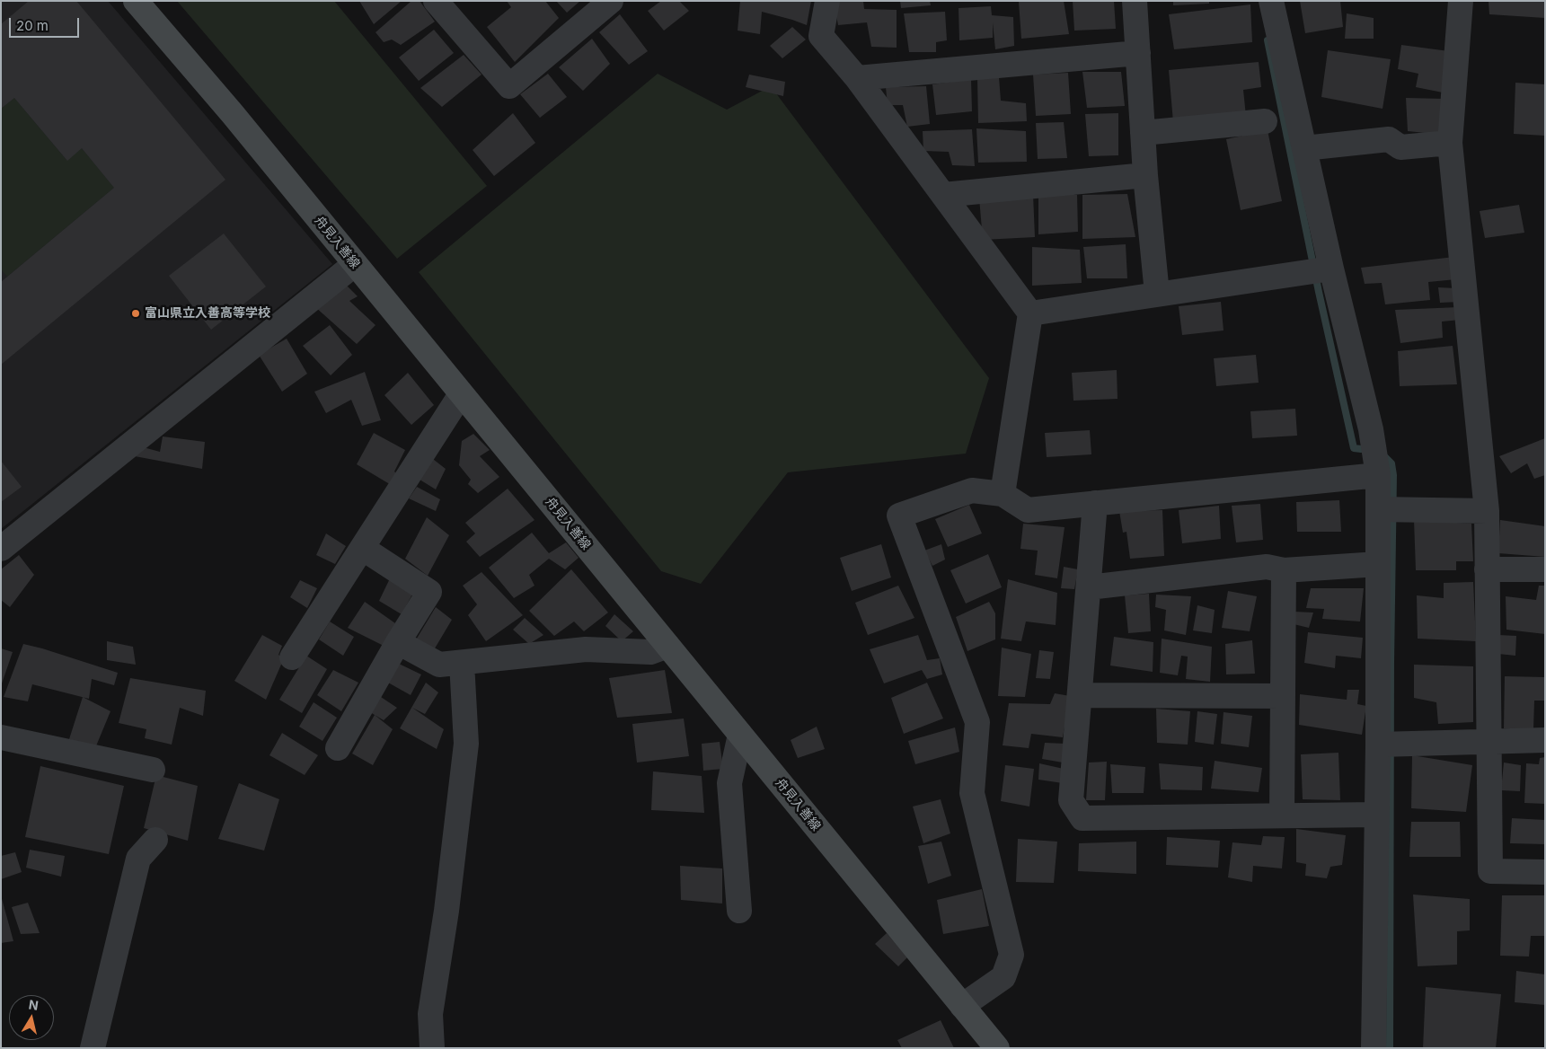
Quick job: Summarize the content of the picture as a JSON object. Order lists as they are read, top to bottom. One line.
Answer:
{"streets":{"main road":["舟見入善線"]},"places":["富山県立入善高等学校"],"scale_bar":"20 m","north":"top"}
